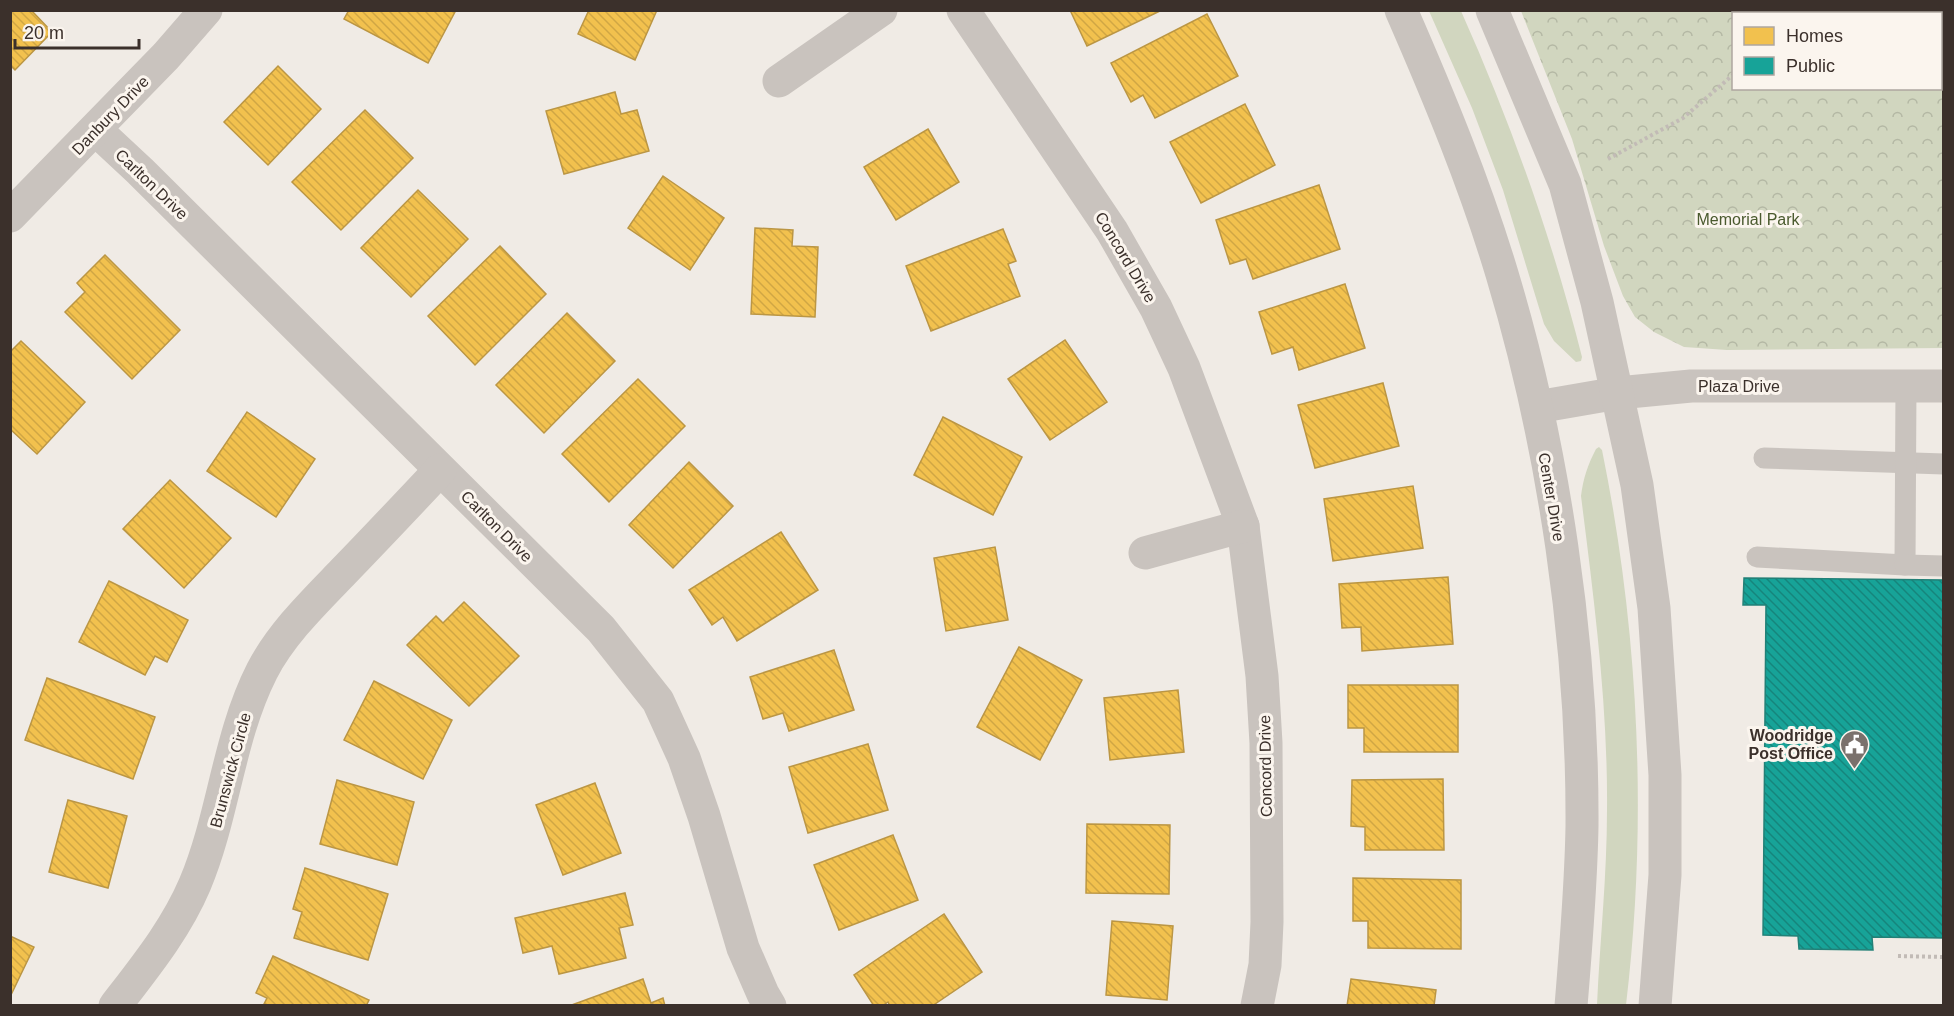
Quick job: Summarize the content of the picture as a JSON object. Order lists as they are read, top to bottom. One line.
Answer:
{"streets":{"street":["Danbury Drive","Carlton Drive","Concord Drive","Plaza Drive","Center Drive","Brunswick Circle"]},"crossings":[["Danbury Drive","Carlton Drive"],["Carlton Drive","Brunswick Circle"],["Plaza Drive","Center Drive"]],"parks":["Memorial Park"],"places":{"public building":["Woodridge Post Office"]},"legend":["Homes","Public"],"scale_bar":"20 m"}
